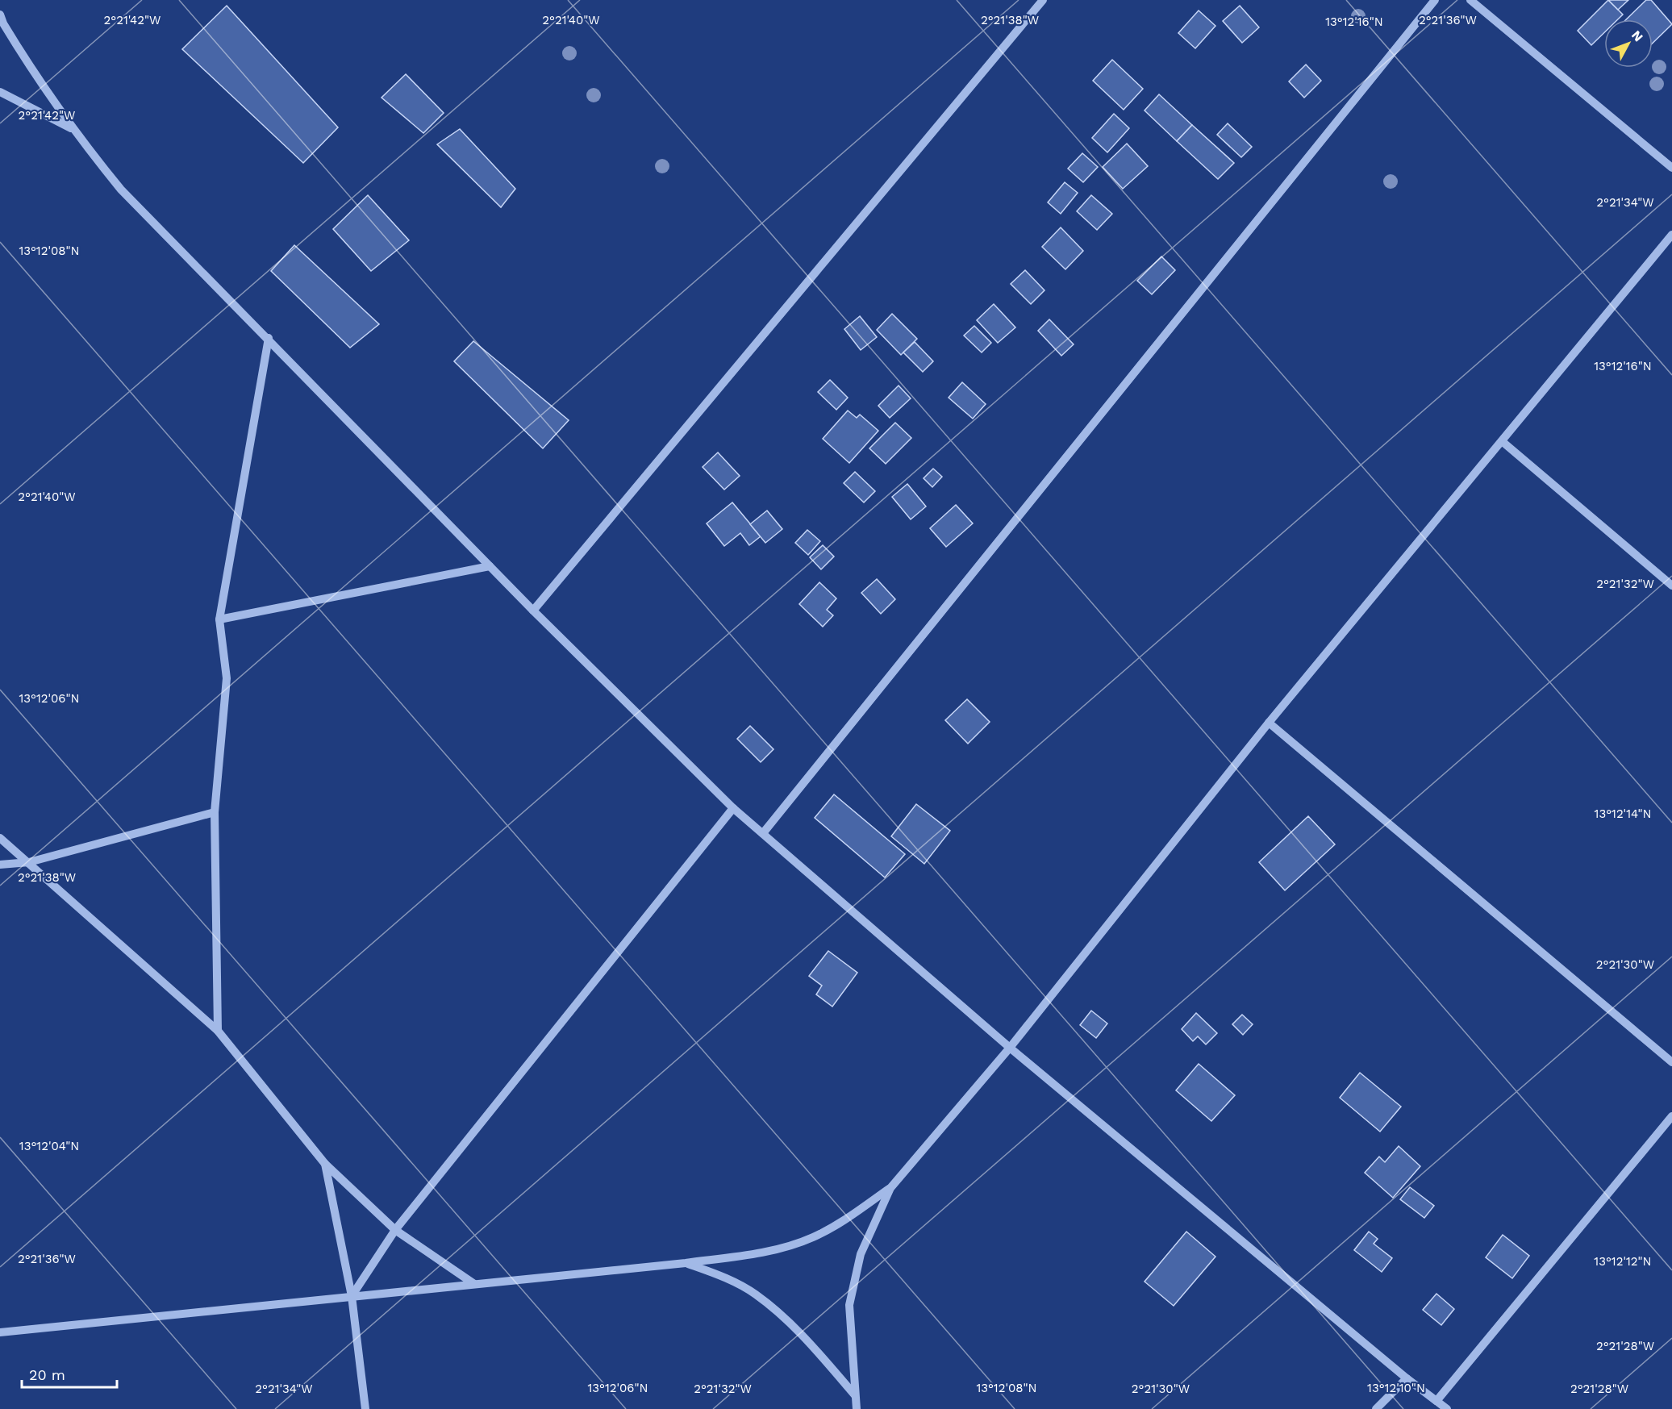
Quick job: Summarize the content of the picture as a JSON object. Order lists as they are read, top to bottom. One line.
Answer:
{"scale_bar":"20 m","north":"top right","coordinates":["2°21'42\"W","2°21'40\"W","2°21'38\"W","2°21'36\"W","13°12'16\"N","2°21'34\"W","13°12'08\"N","2°21'32\"W","13°12'06\"N","13°12'14\"N","2°21'30\"W","13°12'04\"N","13°12'12\"N","2°21'28\"W","13°12'10\"N"]}
